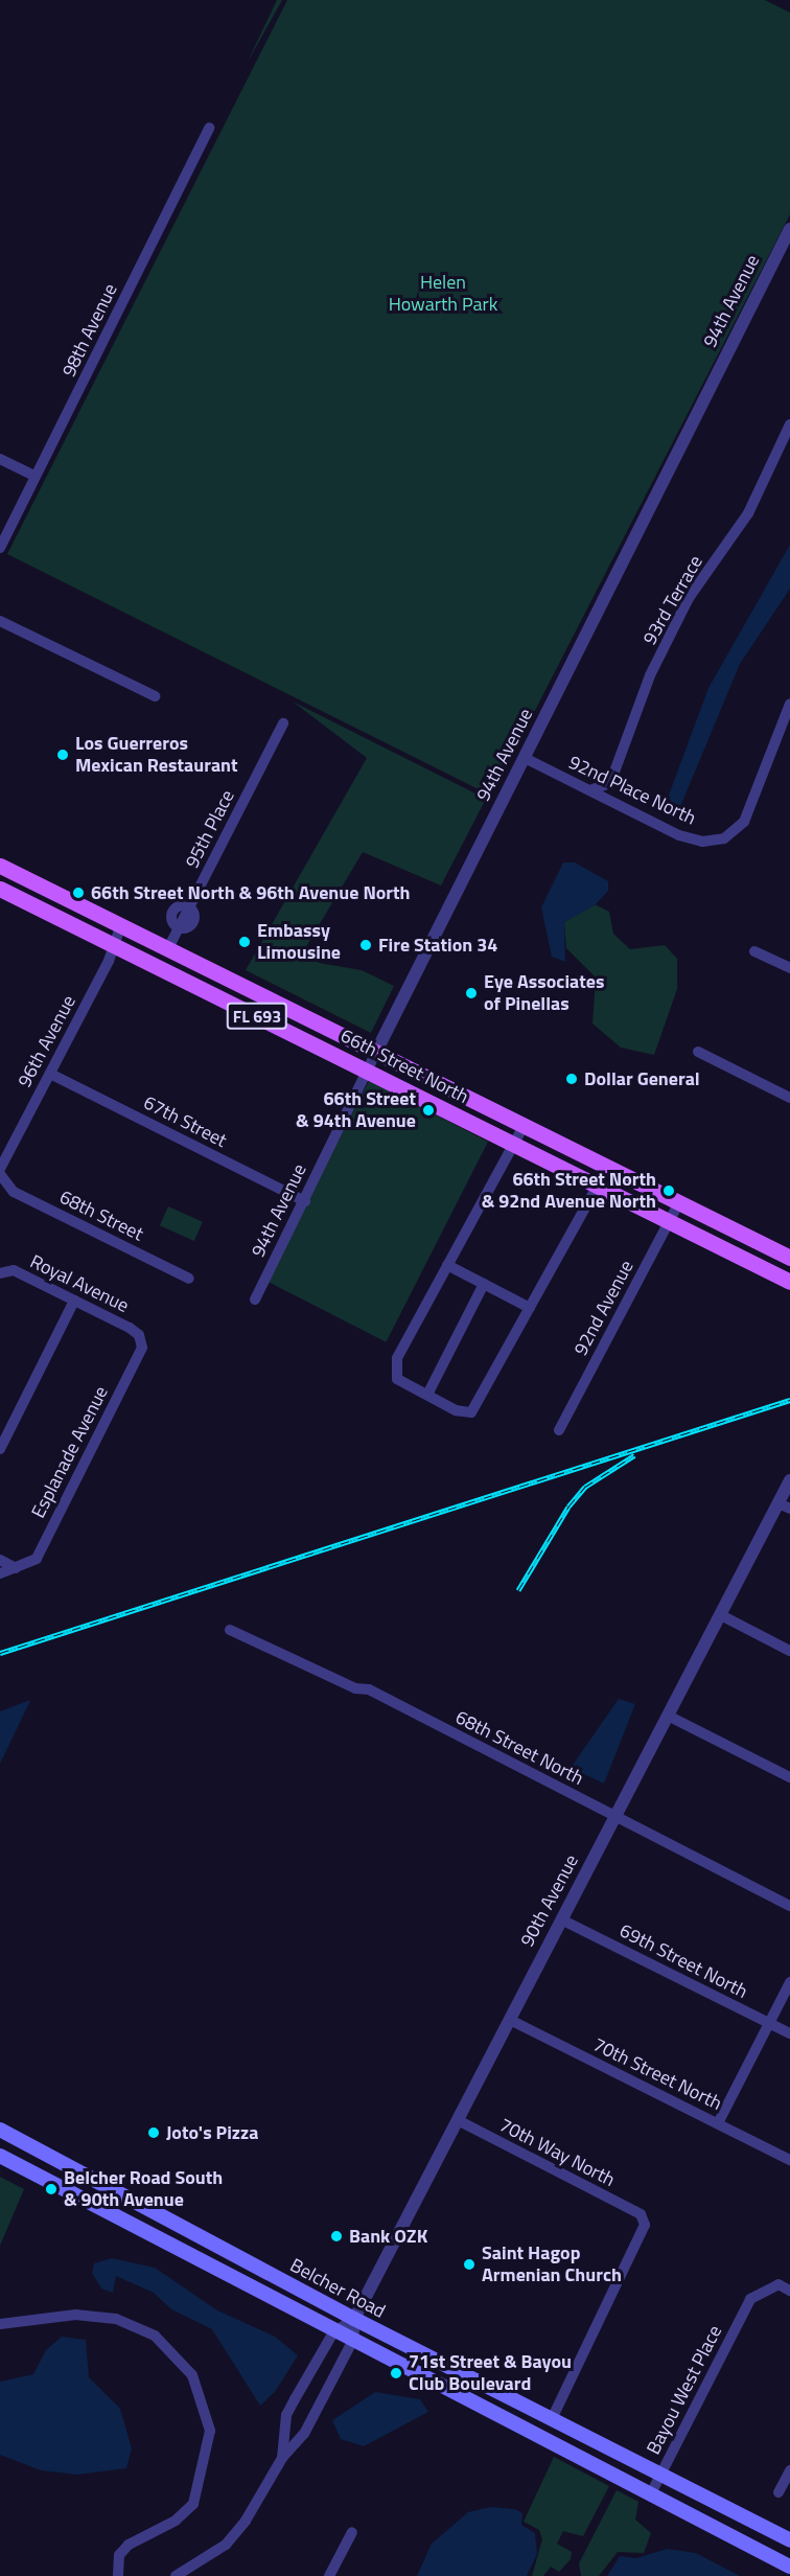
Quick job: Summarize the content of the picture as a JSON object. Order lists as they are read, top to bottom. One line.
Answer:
{"streets":{"main road":["FL 693","66th Street North","Belcher Road"],"street":["94th Avenue","98th Avenue","93rd Terrace","92nd Place North","95th Place","96th Avenue","67th Street","68th Street","Royal Avenue","92nd Avenue","Esplanade Avenue","68th Street North","90th Avenue","69th Street North","70th Street North","70th Way North","Bayou West Place"]},"crossings":[["94th Avenue","92nd Place North"],["94th Avenue","66th Street North"],["94th Avenue","67th Street"],["93rd Terrace","92nd Place North"],["95th Place","66th Street North"],["96th Avenue","66th Street North"],["96th Avenue","67th Street"],["96th Avenue","68th Street"],["66th Street North","92nd Avenue"],["Royal Avenue","Esplanade Avenue"],["68th Street North","90th Avenue"],["90th Avenue","69th Street North"],["90th Avenue","70th Street North"],["90th Avenue","70th Way North"],["90th Avenue","Belcher Road"],["70th Way North","Belcher Road"],["Belcher Road","Bayou West Place"]],"parks":["Helen Howarth Park"],"places":["Los Guerreros Mexican Restaurant","66th Street North & 96th Avenue North","Embassy Limousine","Fire Station 34","Eye Associates of Pinellas","Dollar General","66th Street & 94th Avenue","66th Street North & 92nd Avenue North","Joto's Pizza","Belcher Road South & 90th Avenue","Bank OZK","Saint Hagop Armenian Church","71st Street & Bayou Club Boulevard"]}
